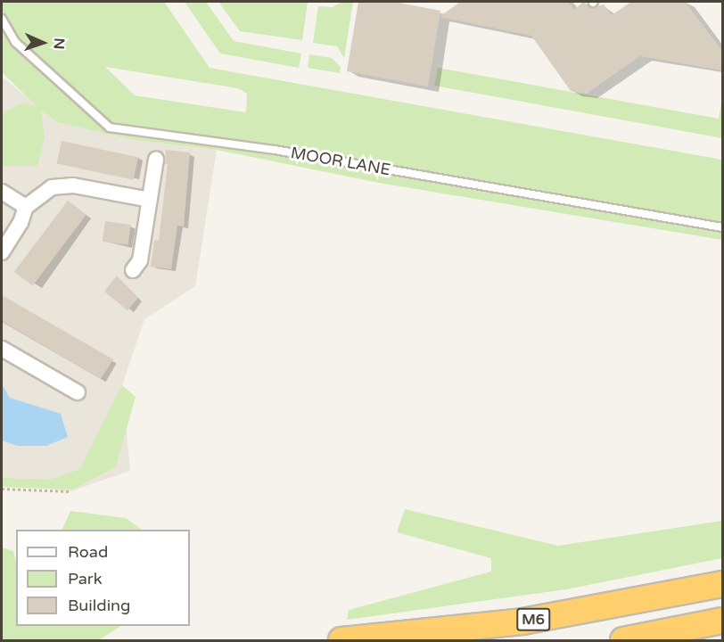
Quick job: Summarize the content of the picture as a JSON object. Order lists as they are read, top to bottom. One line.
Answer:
{"streets":{"highway":["M6"],"lane":["MOOR LANE"]},"legend":["Road","Park","Building"],"north":"right"}
